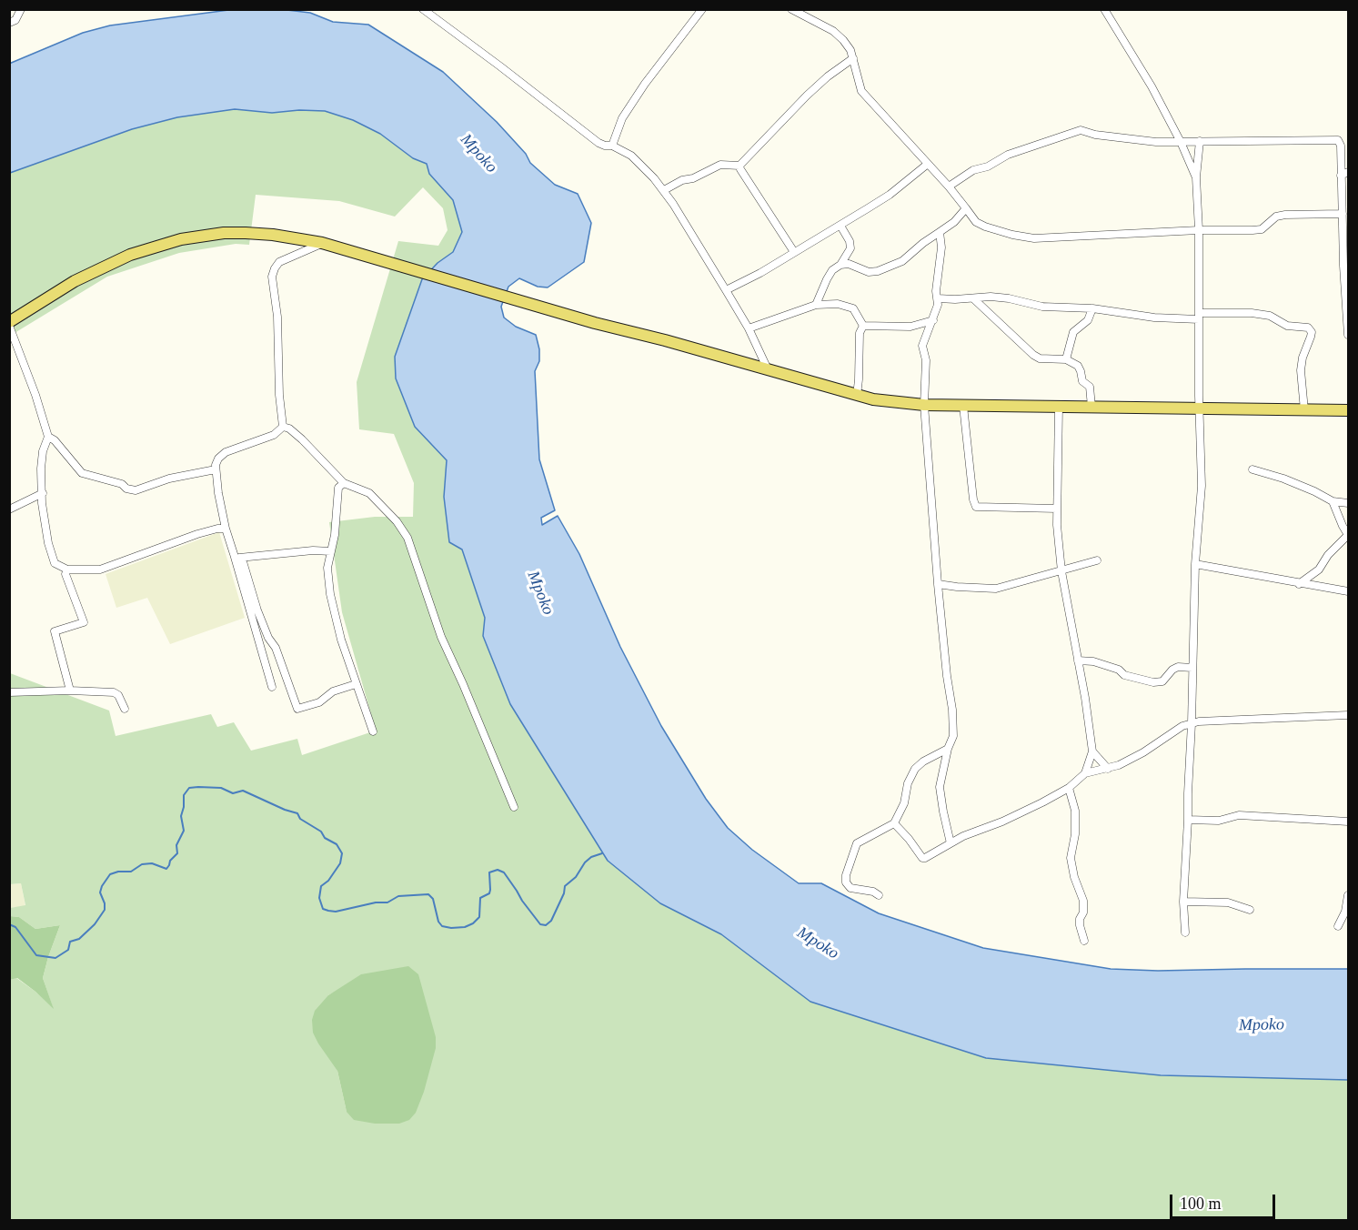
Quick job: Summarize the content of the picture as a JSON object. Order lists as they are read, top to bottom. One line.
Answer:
{"water":["Mpoko"],"scale_bar":"100 m"}
